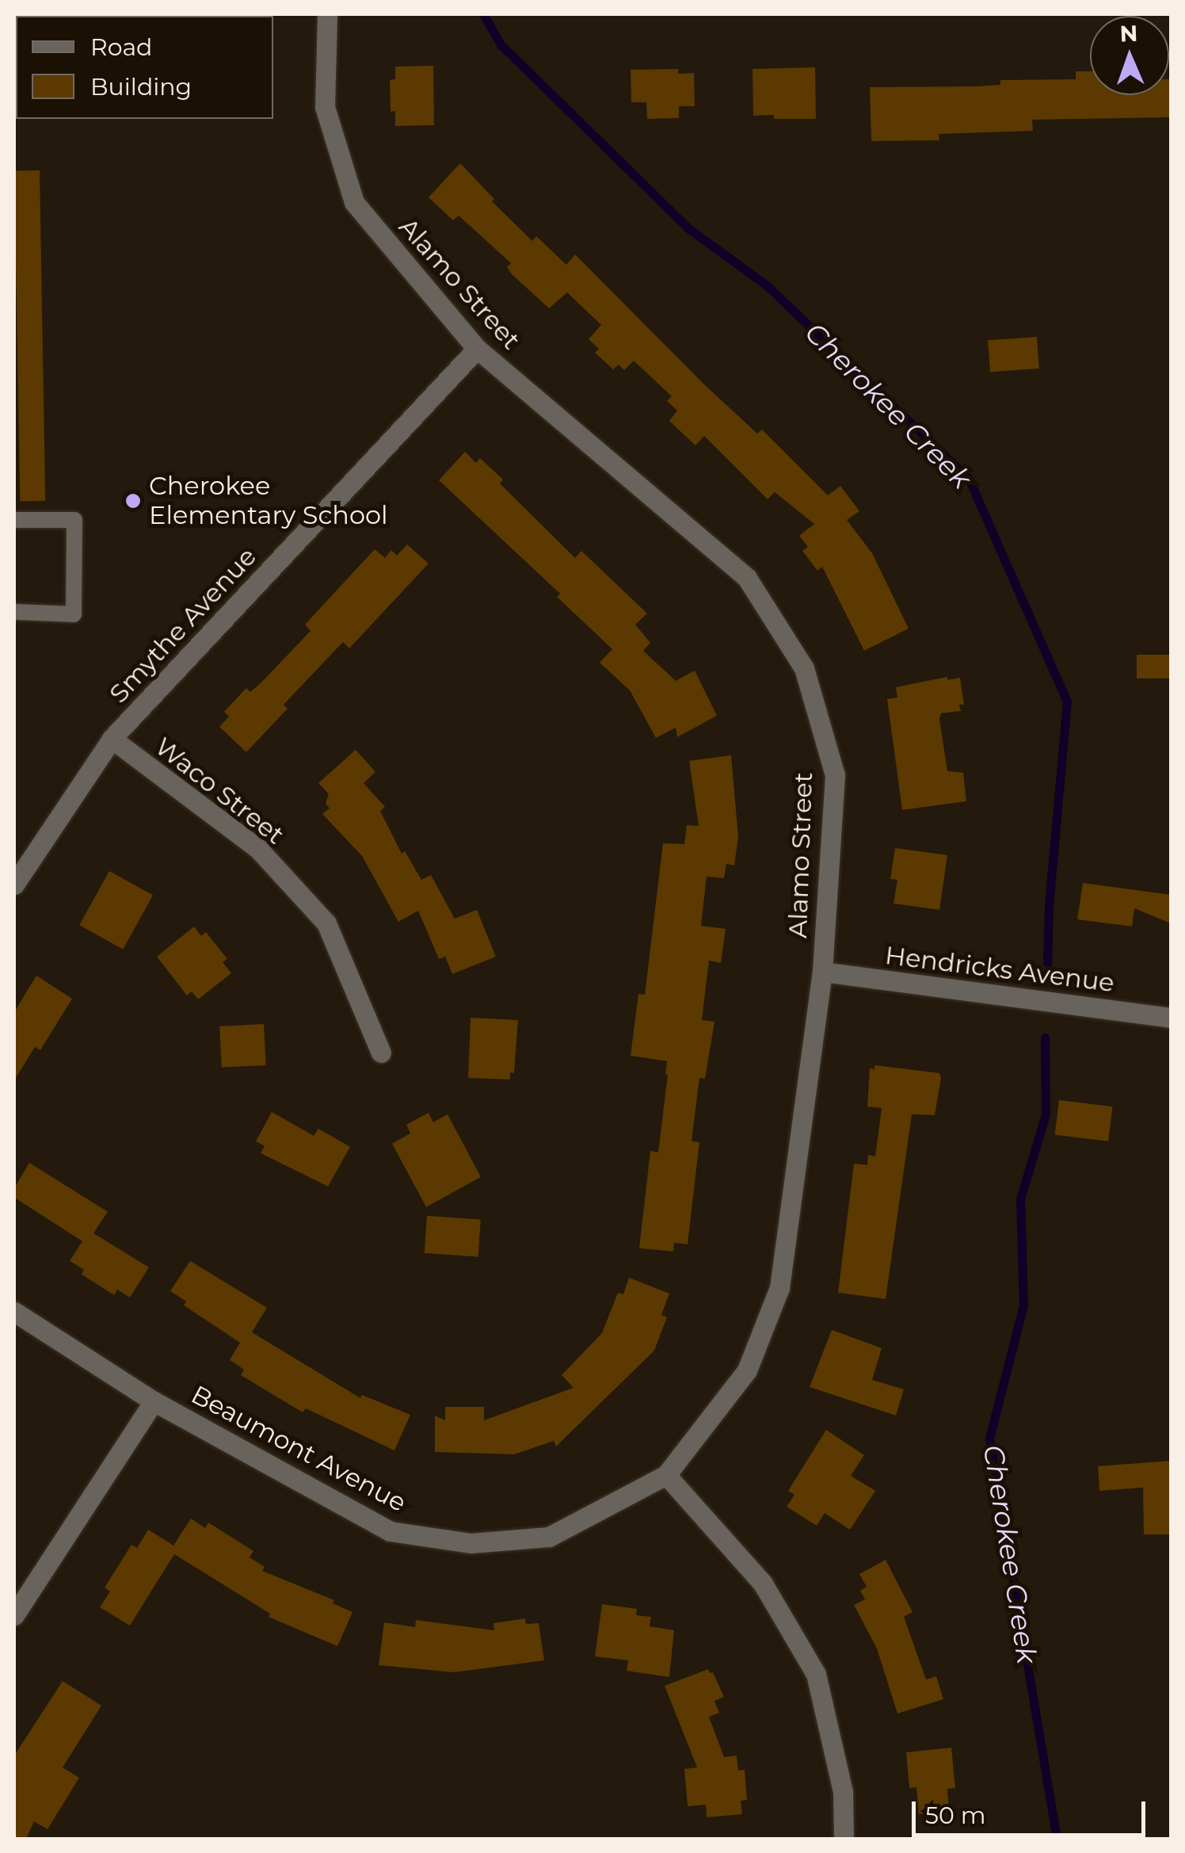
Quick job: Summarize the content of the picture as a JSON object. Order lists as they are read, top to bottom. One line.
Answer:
{"streets":{"street":["Alamo Street","Smythe Avenue","Waco Street","Hendricks Avenue","Beaumont Avenue"]},"crossings":[["Alamo Street","Smythe Avenue"],["Alamo Street","Hendricks Avenue"],["Alamo Street","Beaumont Avenue"],["Smythe Avenue","Waco Street"]],"water":["Cherokee Creek"],"places":["Cherokee Elementary School"],"legend":["Road","Building"],"scale_bar":"50 m","north":"top"}
